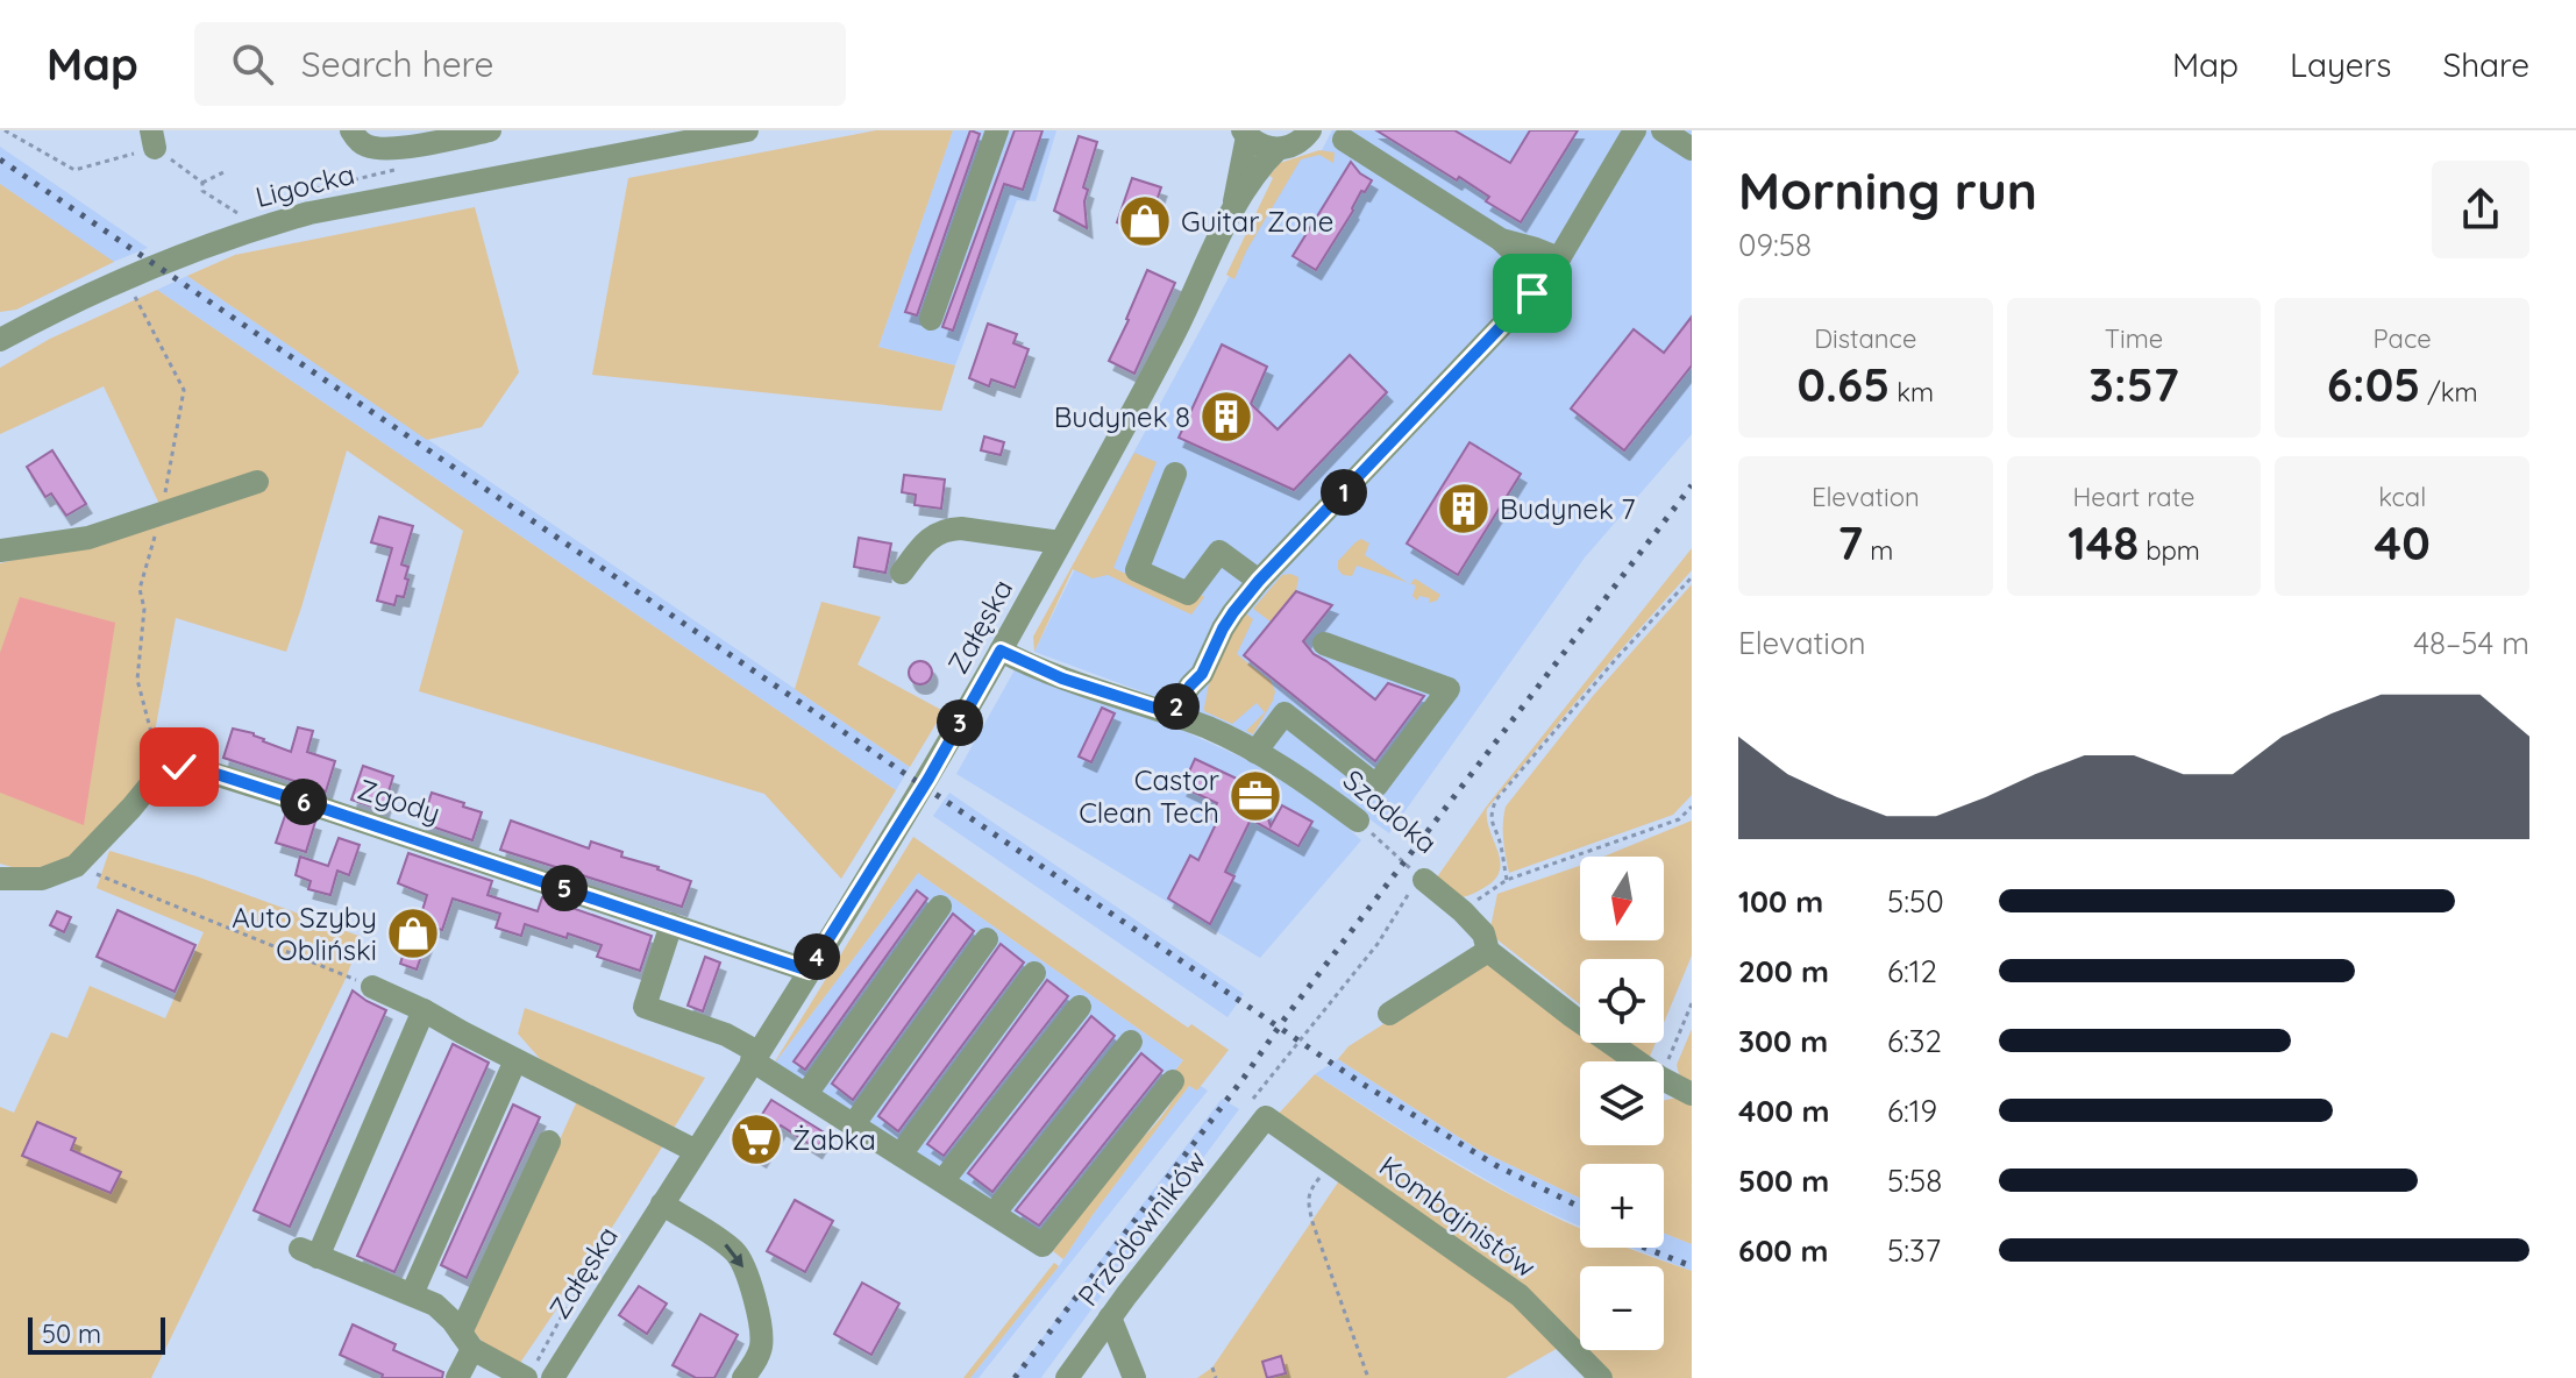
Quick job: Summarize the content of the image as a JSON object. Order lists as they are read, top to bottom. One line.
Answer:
{"streets":{"street":["Ligocka","Załęska","Zgody","Szadoka","Kombajnistów","Przodowników"]},"crossings":[["Załęska","Zgody"],["Załęska","Szadoka"],["Kombajnistów","Przodowników"]],"places":{"shop":["Guitar Zone","Auto Szyby Obliński"],"building":["Budynek 8","Budynek 7"],"office":["Castor Clean Tech"],"supermarket":["Żabka"]},"scale_bar":"50 m","north":"bottom","page":{"header":"Map","search":"Search here","nav":["Map","Layers","Share"],"heading":["Morning run","09:58"],"stats":[["Distance","0.65 km"],["Time","3:57"],["Pace","6:05 /km"],["Elevation","7 m"],["Heart rate","148 bpm"],["kcal","40"]],"pins":["1","2","3","6","5","4"],"chart":["Elevation","48–54 m"],"map_buttons":["+","−"],"list":[{"name":"100 m","note":"5:50"},{"name":"200 m","note":"6:12"},{"name":"300 m","note":"6:32"},{"name":"400 m","note":"6:19"},{"name":"500 m","note":"5:58"},{"name":"600 m","note":"5:37"}],"scale":"50 m"}}
